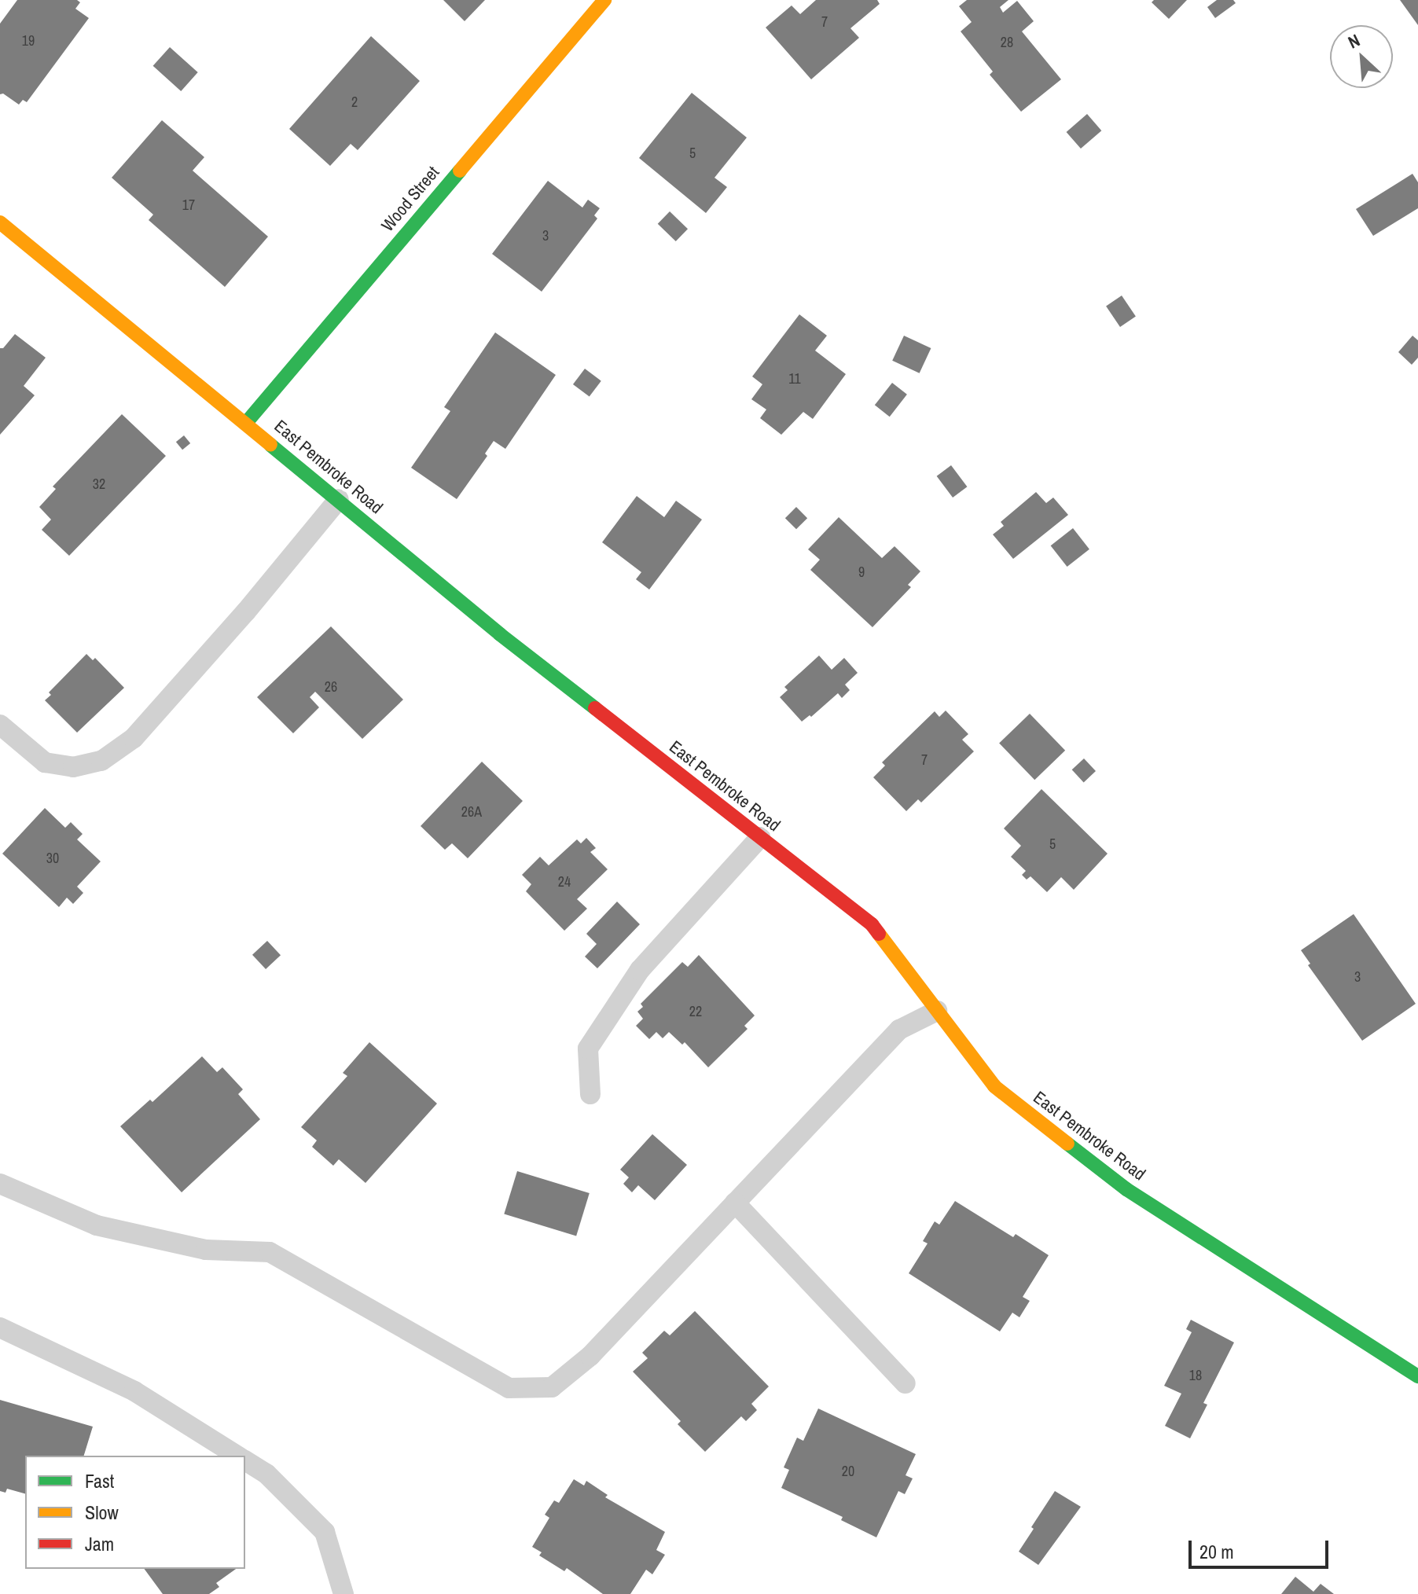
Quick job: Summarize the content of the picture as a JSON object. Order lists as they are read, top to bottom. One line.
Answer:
{"streets":{"street":["Wood Street","East Pembroke Road"]},"crossings":[["Wood Street","East Pembroke Road"]],"house_numbers":["7","19","28","2","5","17","3","11","32","9","26","7","26A","5","30","24","3","22","18","20"],"legend":["Fast","Slow","Jam"],"scale_bar":"20 m","north":"top left"}
